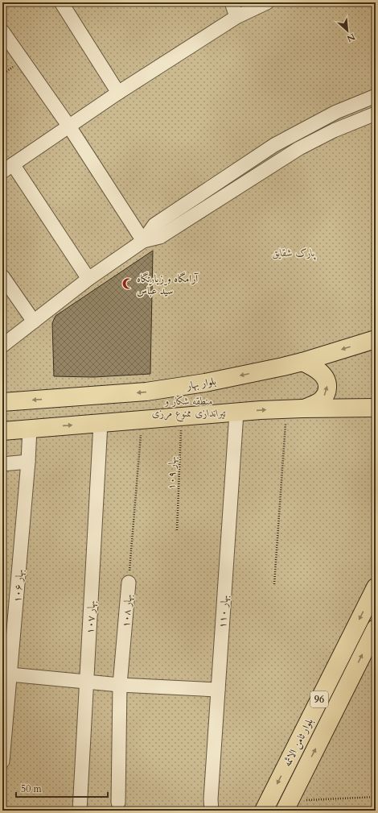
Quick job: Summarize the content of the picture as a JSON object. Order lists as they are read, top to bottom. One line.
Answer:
{"streets":{"main road":["بلوار بهار","96","بلوار ثامن الائمه"],"street":["بهار ۱۰۶","بهار ۱۰۸","بهار ۱۱۰","بهار ۱۰۷"],"path":["بهار ۱۰۹"]},"parks":["پارک شقایق","منطقه شکار و تیراندازی ممنوع مرزی"],"places":{"mosque":["آرامگاه و زیارتگاه سیّد عبّاس"]},"scale_bar":"50 m","north":"bottom right"}
